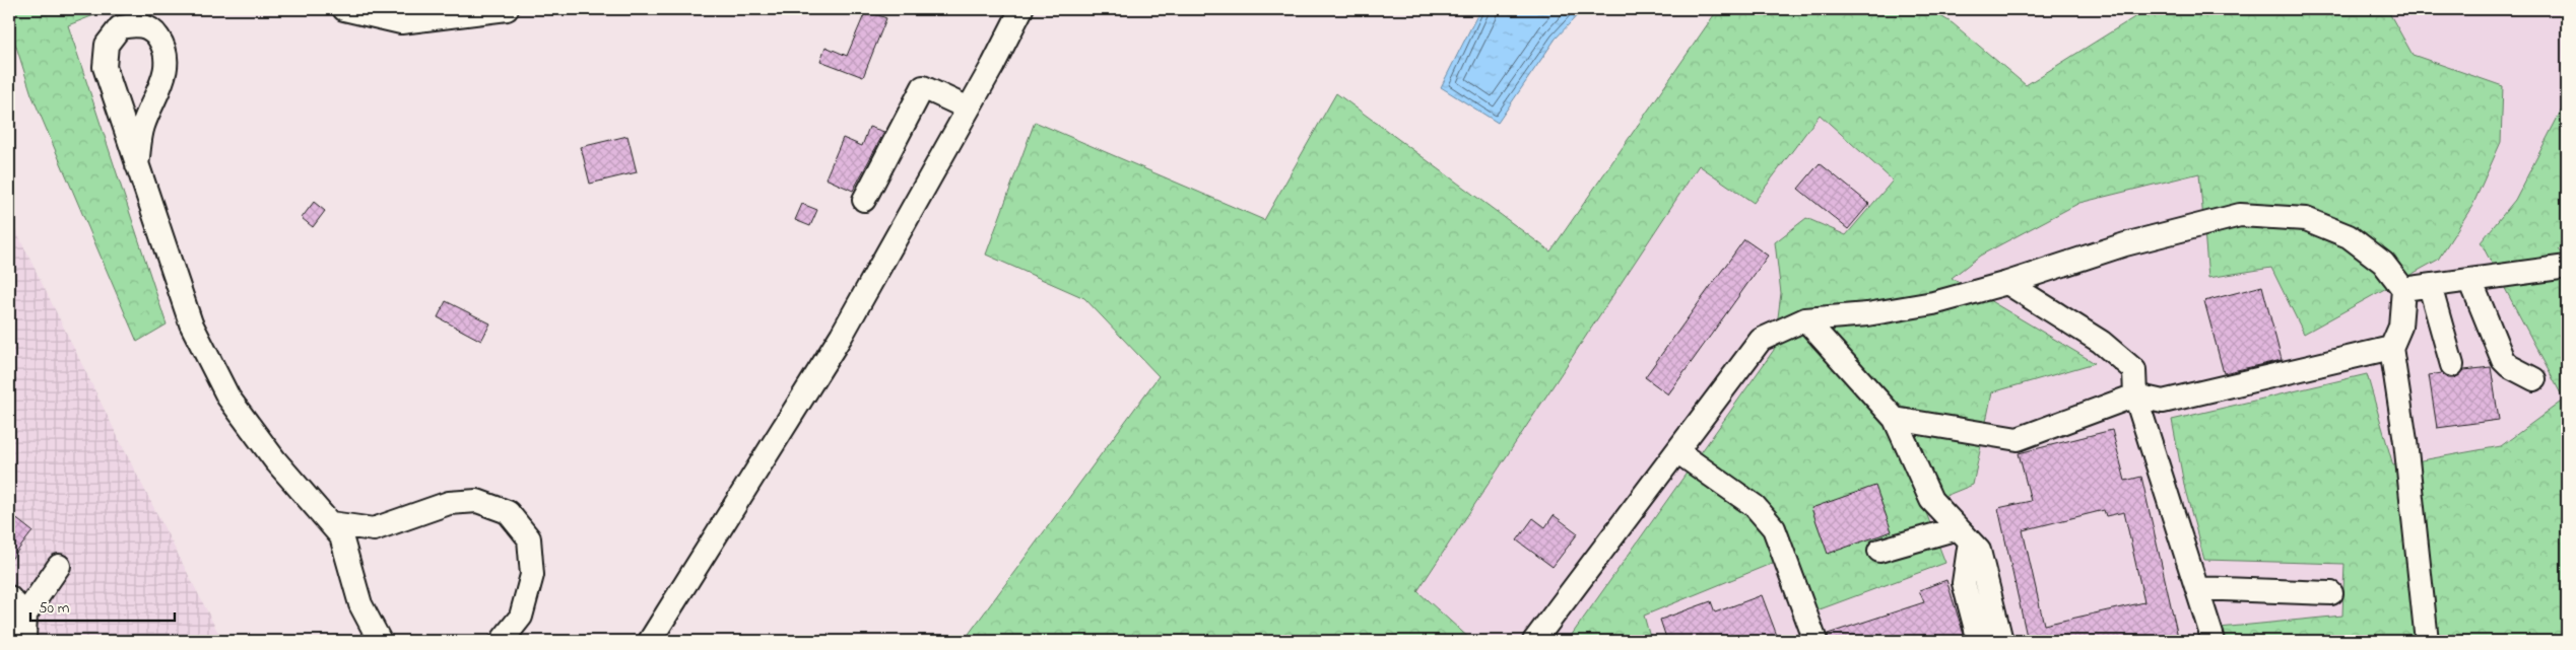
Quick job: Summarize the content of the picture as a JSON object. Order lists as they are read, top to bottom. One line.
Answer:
{"scale_bar":"50 m"}
